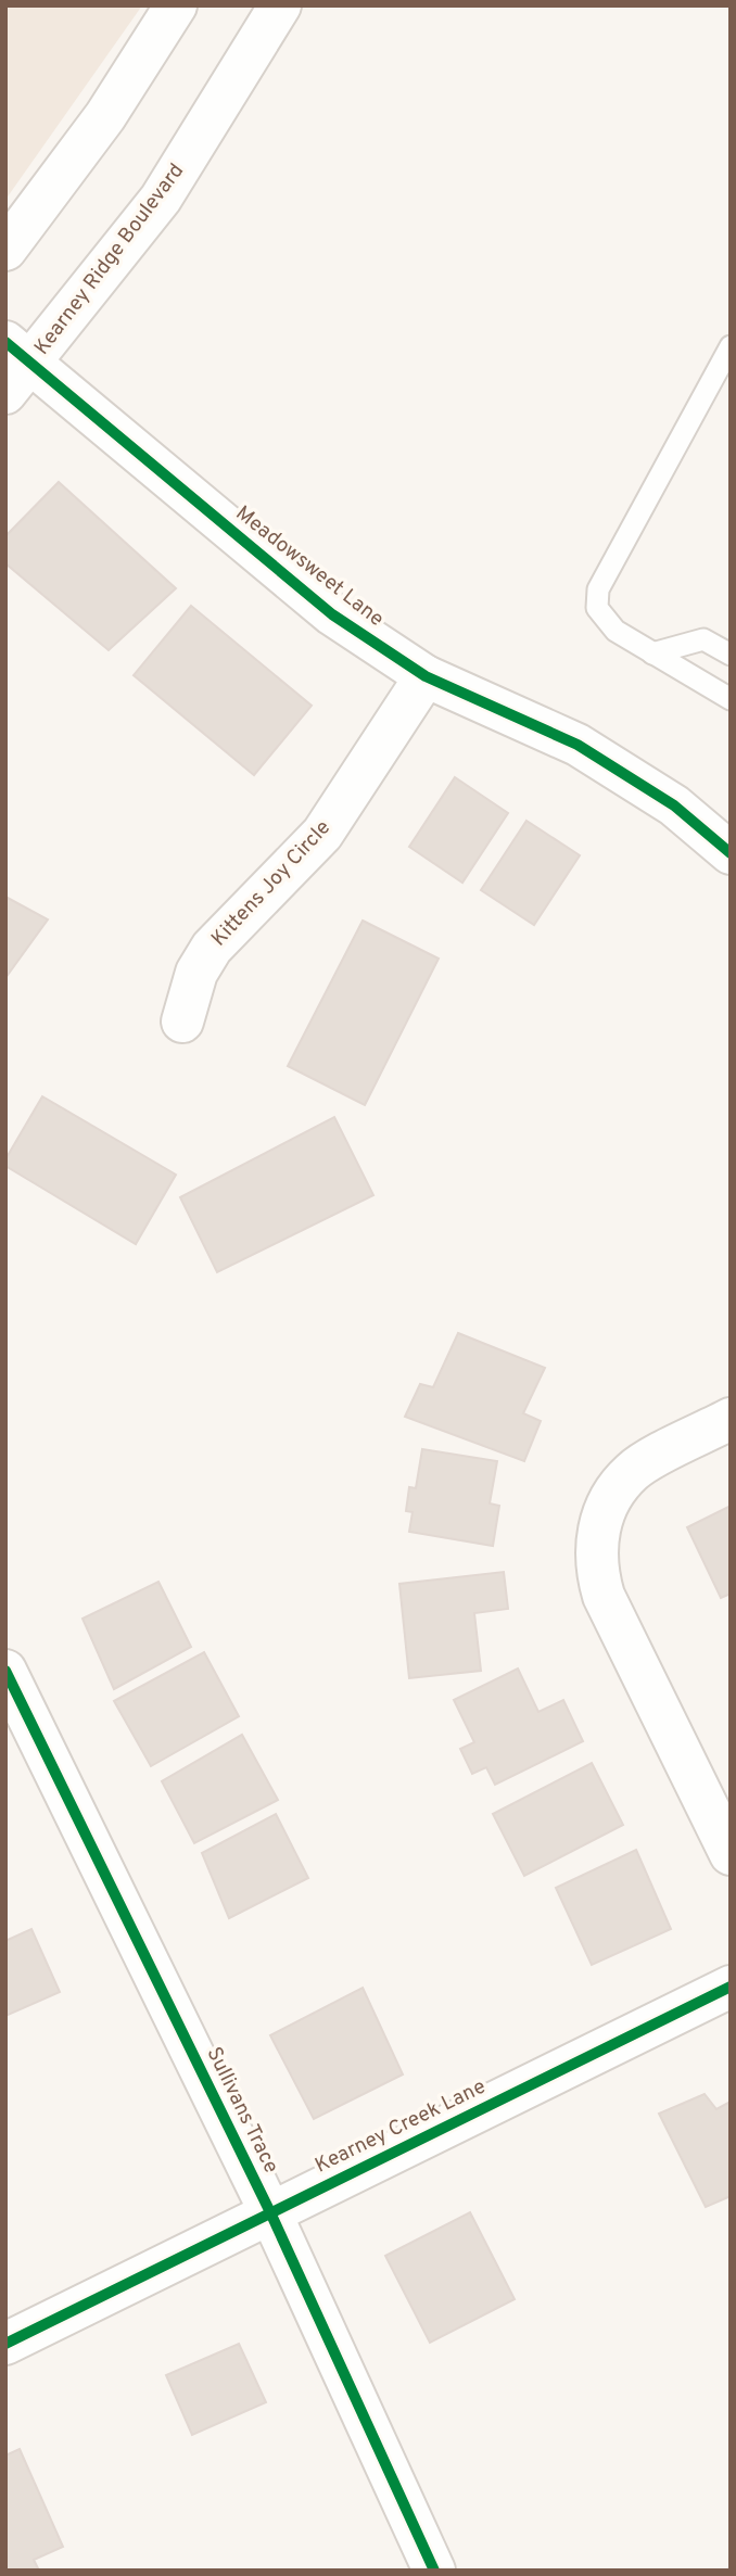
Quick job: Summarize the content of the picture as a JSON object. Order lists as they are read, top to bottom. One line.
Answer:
{"streets":{"street":["Kearney Ridge Boulevard","Meadowsweet Lane","Kittens Joy Circle","Sullivans Trace","Kearney Creek Lane"]},"crossings":[["Kearney Ridge Boulevard","Meadowsweet Lane"],["Meadowsweet Lane","Kittens Joy Circle"],["Sullivans Trace","Kearney Creek Lane"]]}
